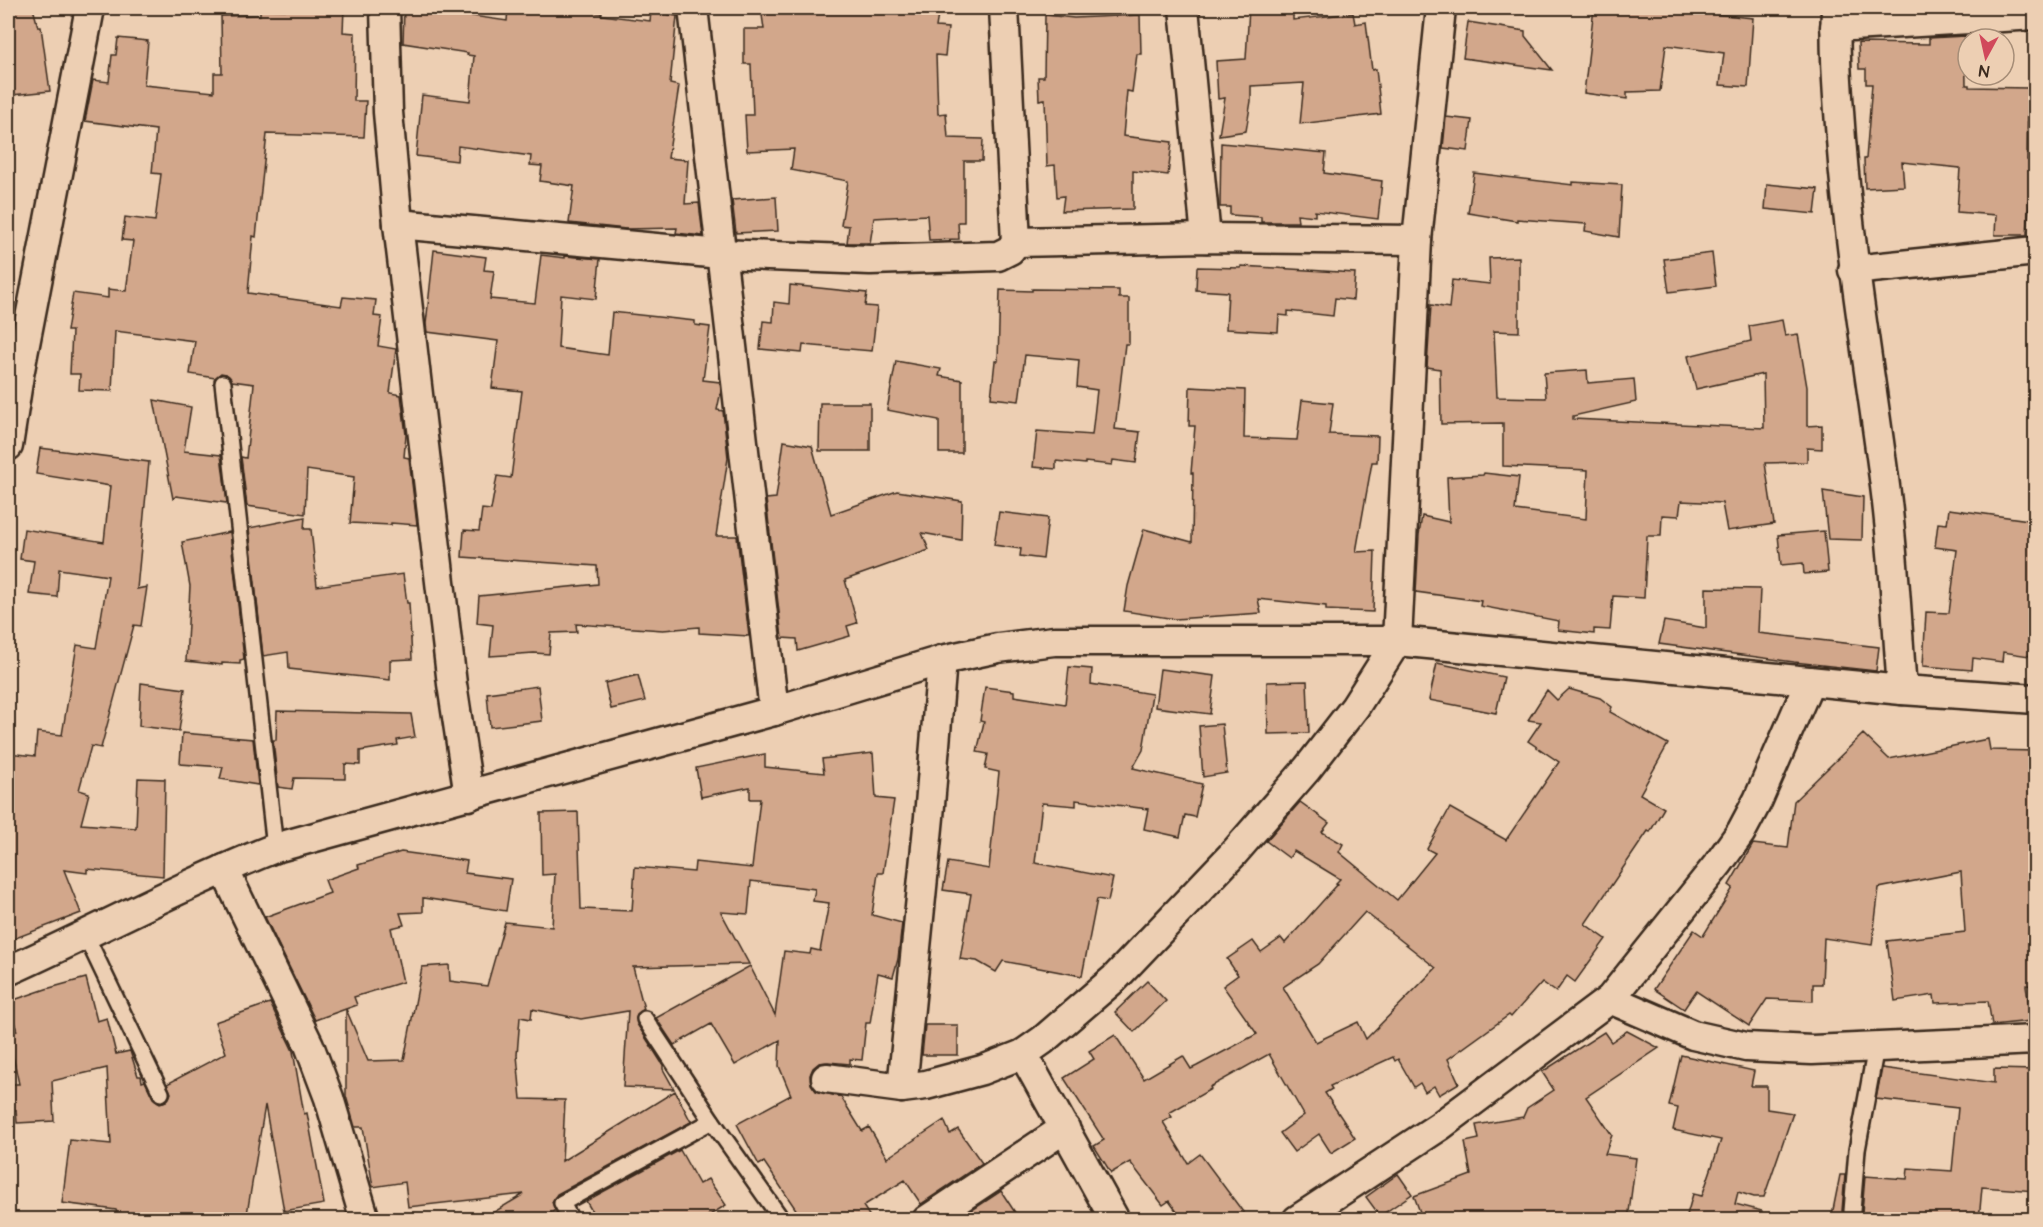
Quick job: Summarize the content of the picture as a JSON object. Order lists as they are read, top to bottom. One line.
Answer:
{"north":"bottom"}
